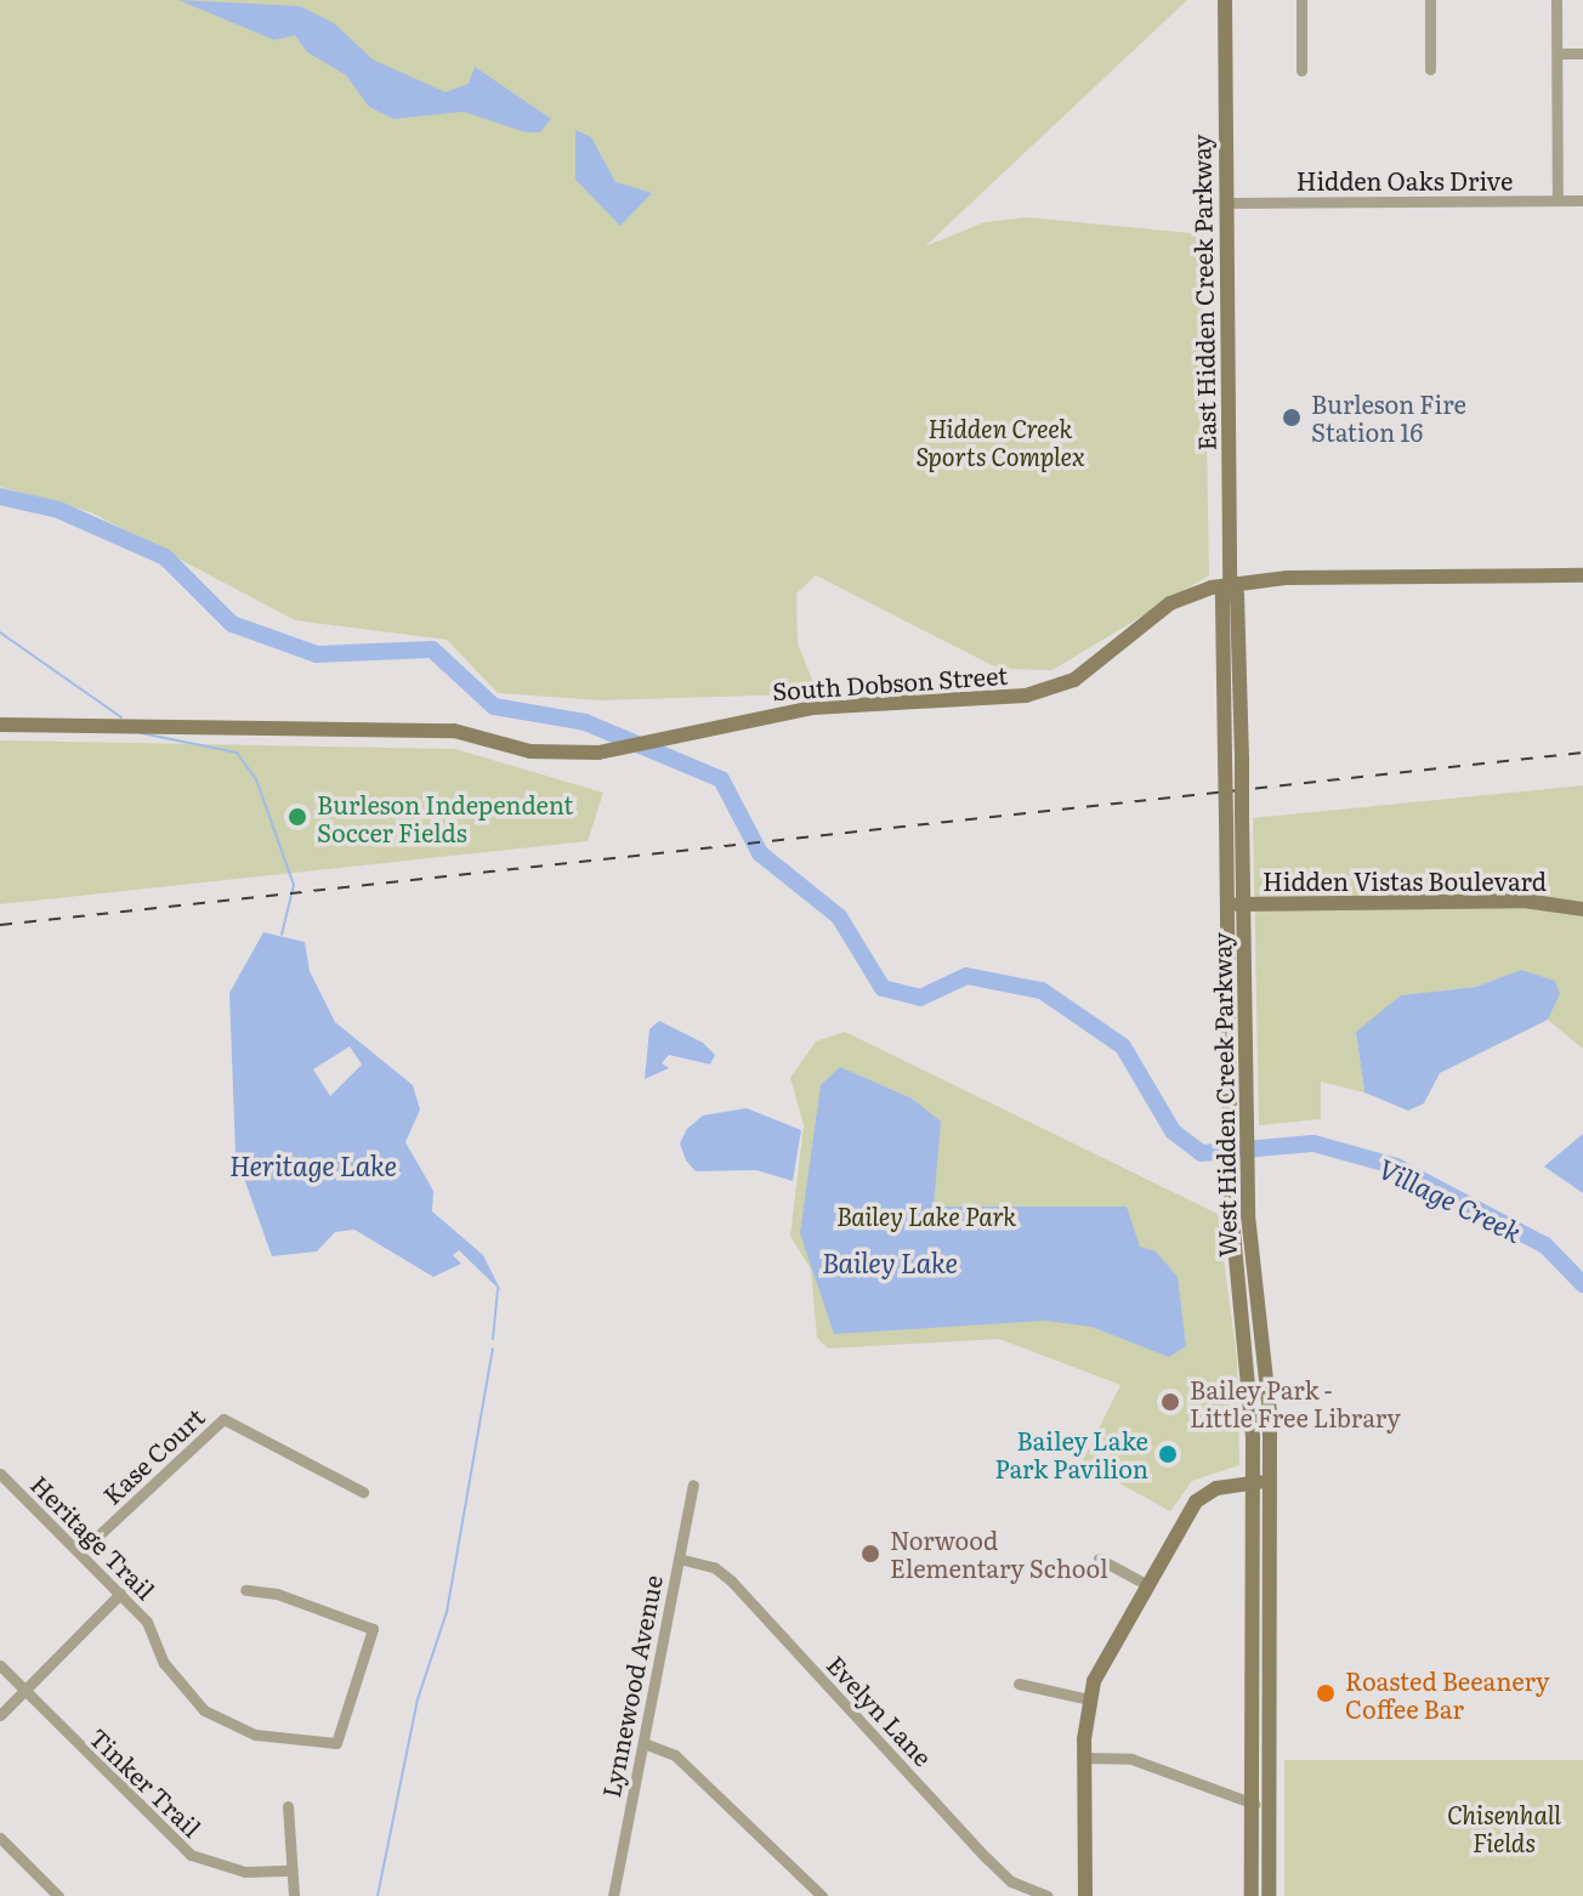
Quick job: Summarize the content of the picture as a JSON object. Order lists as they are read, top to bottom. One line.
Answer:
{"streets":{"main road":["East Hidden Creek Parkway","South Dobson Street","Hidden Vistas Boulevard","West Hidden Creek Parkway"],"street":["Hidden Oaks Drive","Kase Court","Heritage Trail","Lynnewood Avenue","Evelyn Lane","Tinker Trail"]},"crossings":[["Hidden Oaks Drive","East Hidden Creek Parkway"],["East Hidden Creek Parkway","South Dobson Street"],["East Hidden Creek Parkway","West Hidden Creek Parkway"],["Hidden Vistas Boulevard","West Hidden Creek Parkway"],["Kase Court","Heritage Trail"],["Lynnewood Avenue","Evelyn Lane"]],"water":["Heritage Lake","Village Creek","Bailey Lake"],"parks":["Hidden Creek Sports Complex","Bailey Lake Park","Chisenhall Fields"],"places":["Burleson Fire Station 16","Burleson Independent Soccer Fields","Bailey Park - Little Free Library","Bailey Lake Park Pavilion","Norwood Elementary School","Roasted Beeanery Coffee Bar"]}
